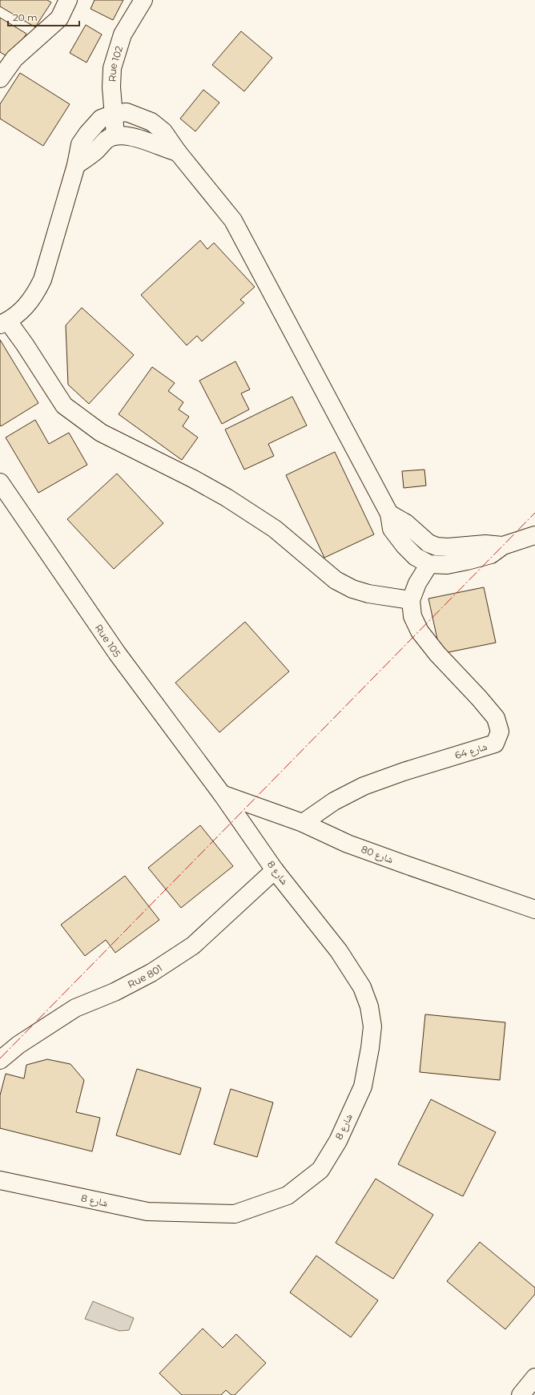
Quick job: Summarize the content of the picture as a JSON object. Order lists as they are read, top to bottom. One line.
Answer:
{"streets":{"street":["Rue 102","Rue 105","شارع 64","شارع 80","شارع 8","Rue 801"]},"crossings":[["Rue 105","شارع 80"],["Rue 105","شارع 8"],["شارع 64","شارع 80"],["شارع 80","شارع 8"],["شارع 8","Rue 801"]],"scale_bar":"20 m"}
